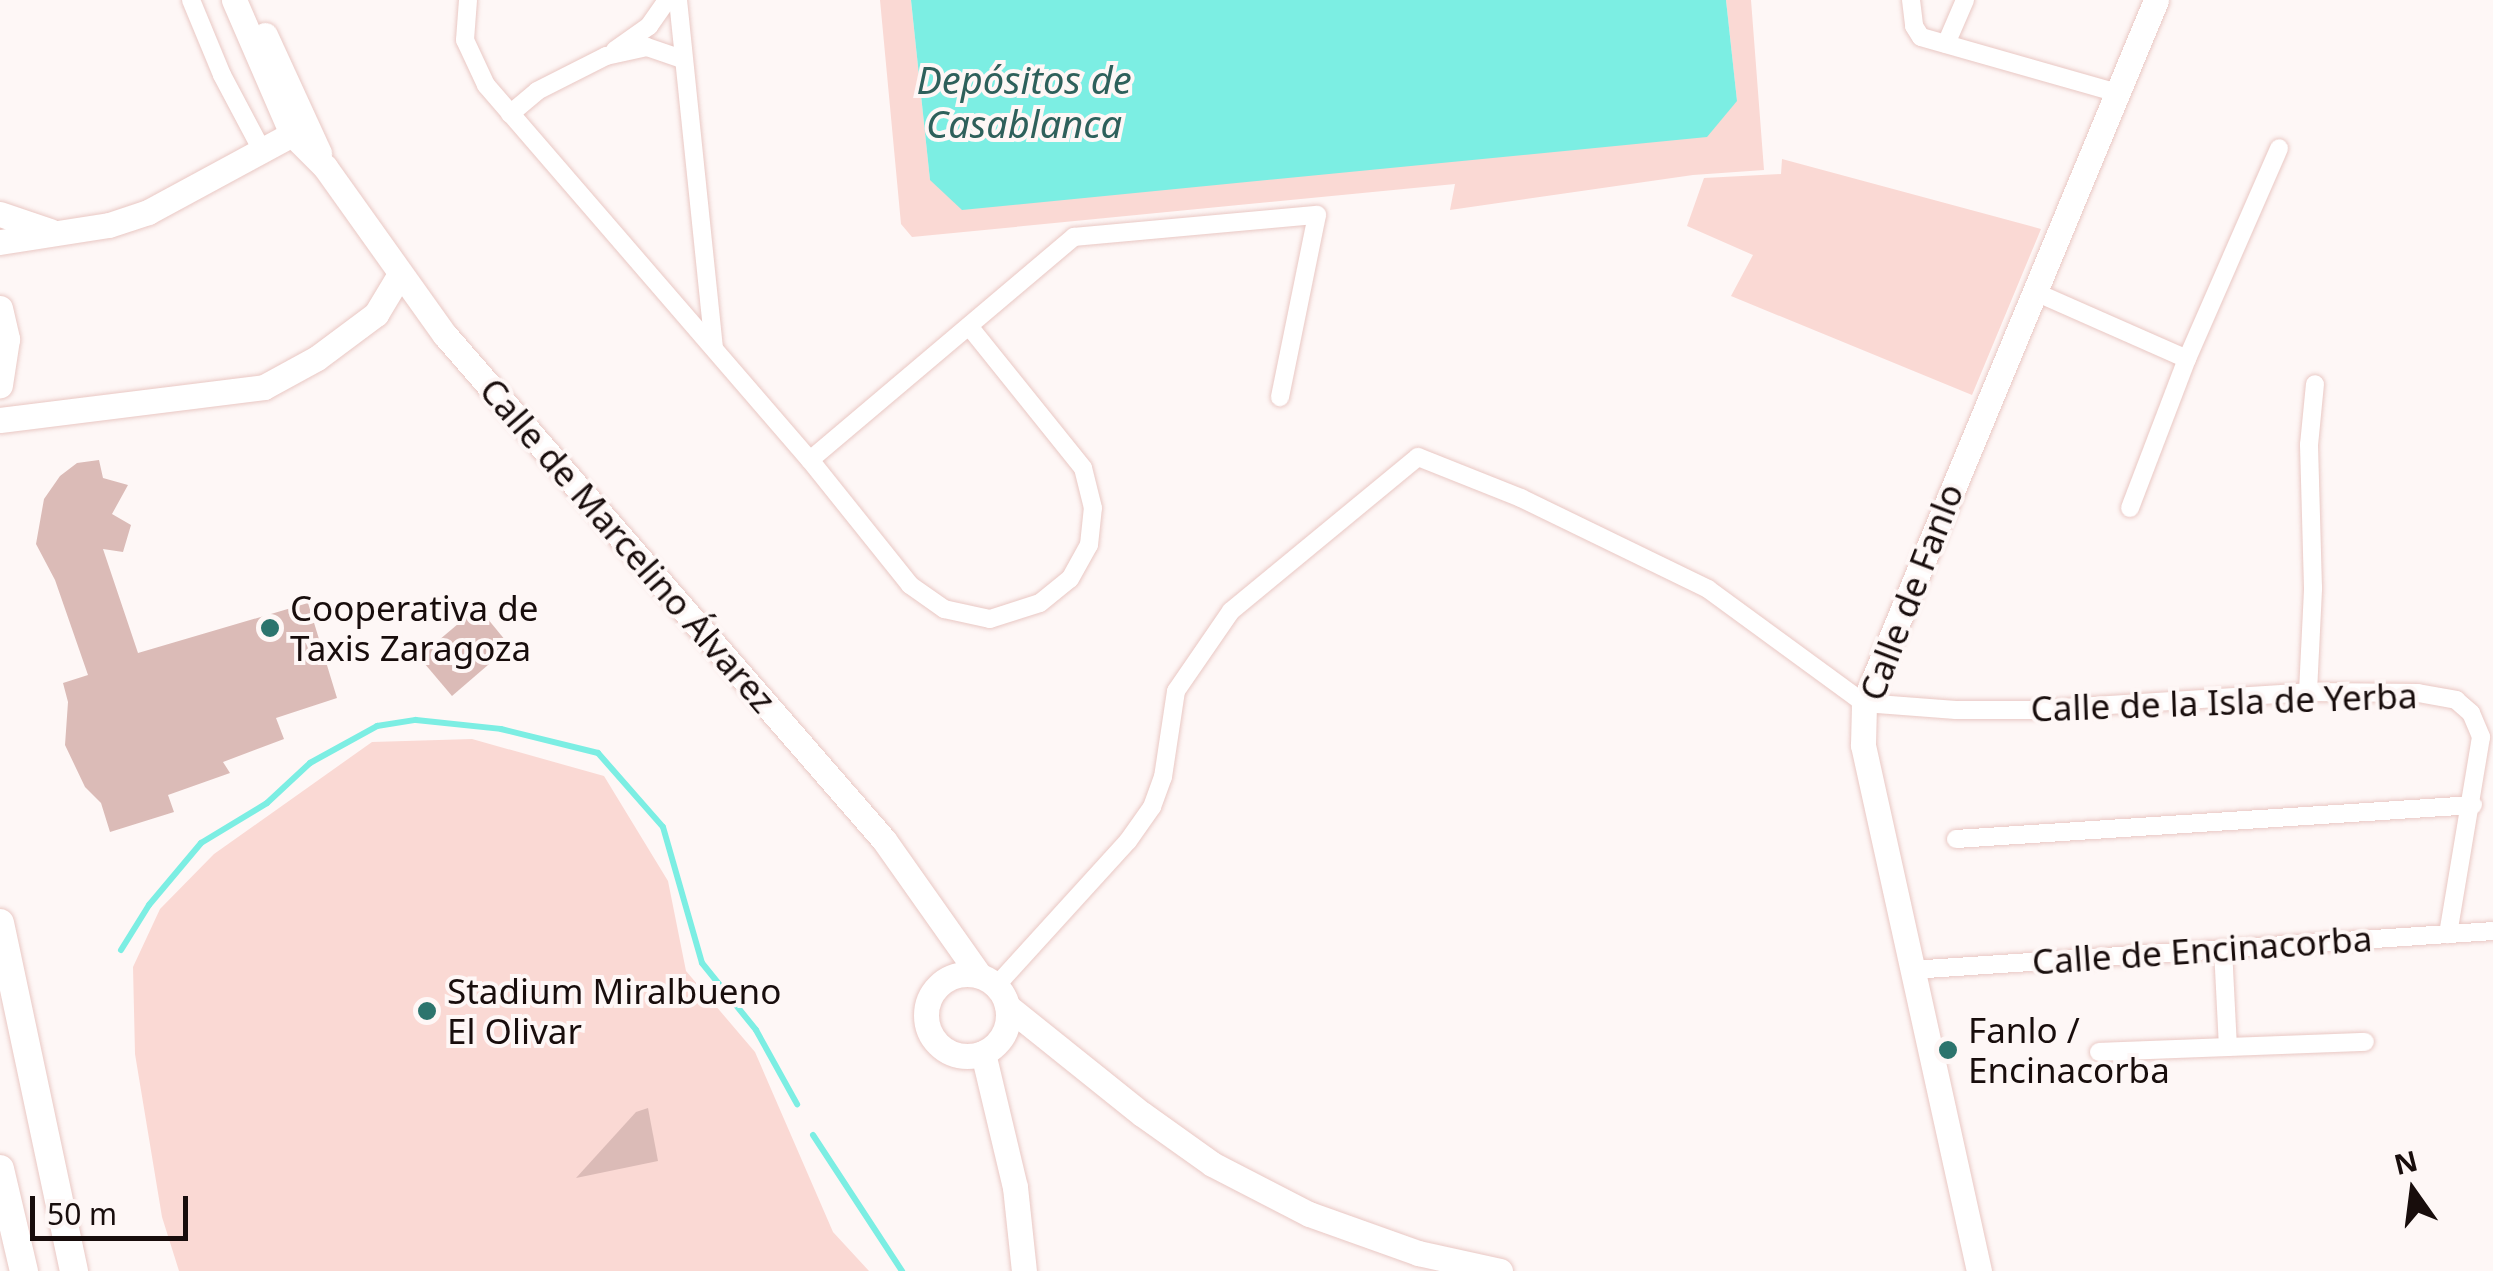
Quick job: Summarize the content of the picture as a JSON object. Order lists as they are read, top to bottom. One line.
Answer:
{"streets":{"street":["Calle de Marcelino Álvarez","Calle de Fanlo","Calle de la Isla de Yerba","Calle de Encinacorba"]},"crossings":[["Calle de Fanlo","Calle de la Isla de Yerba"],["Calle de Fanlo","Calle de Encinacorba"],["Calle de la Isla de Yerba","Calle de Encinacorba"]],"water":["Depósitos de Casablanca"],"places":["Cooperativa de Taxis Zaragoza","Stadium Miralbueno El Olivar","Fanlo / Encinacorba"],"scale_bar":"50 m","north":"top"}
